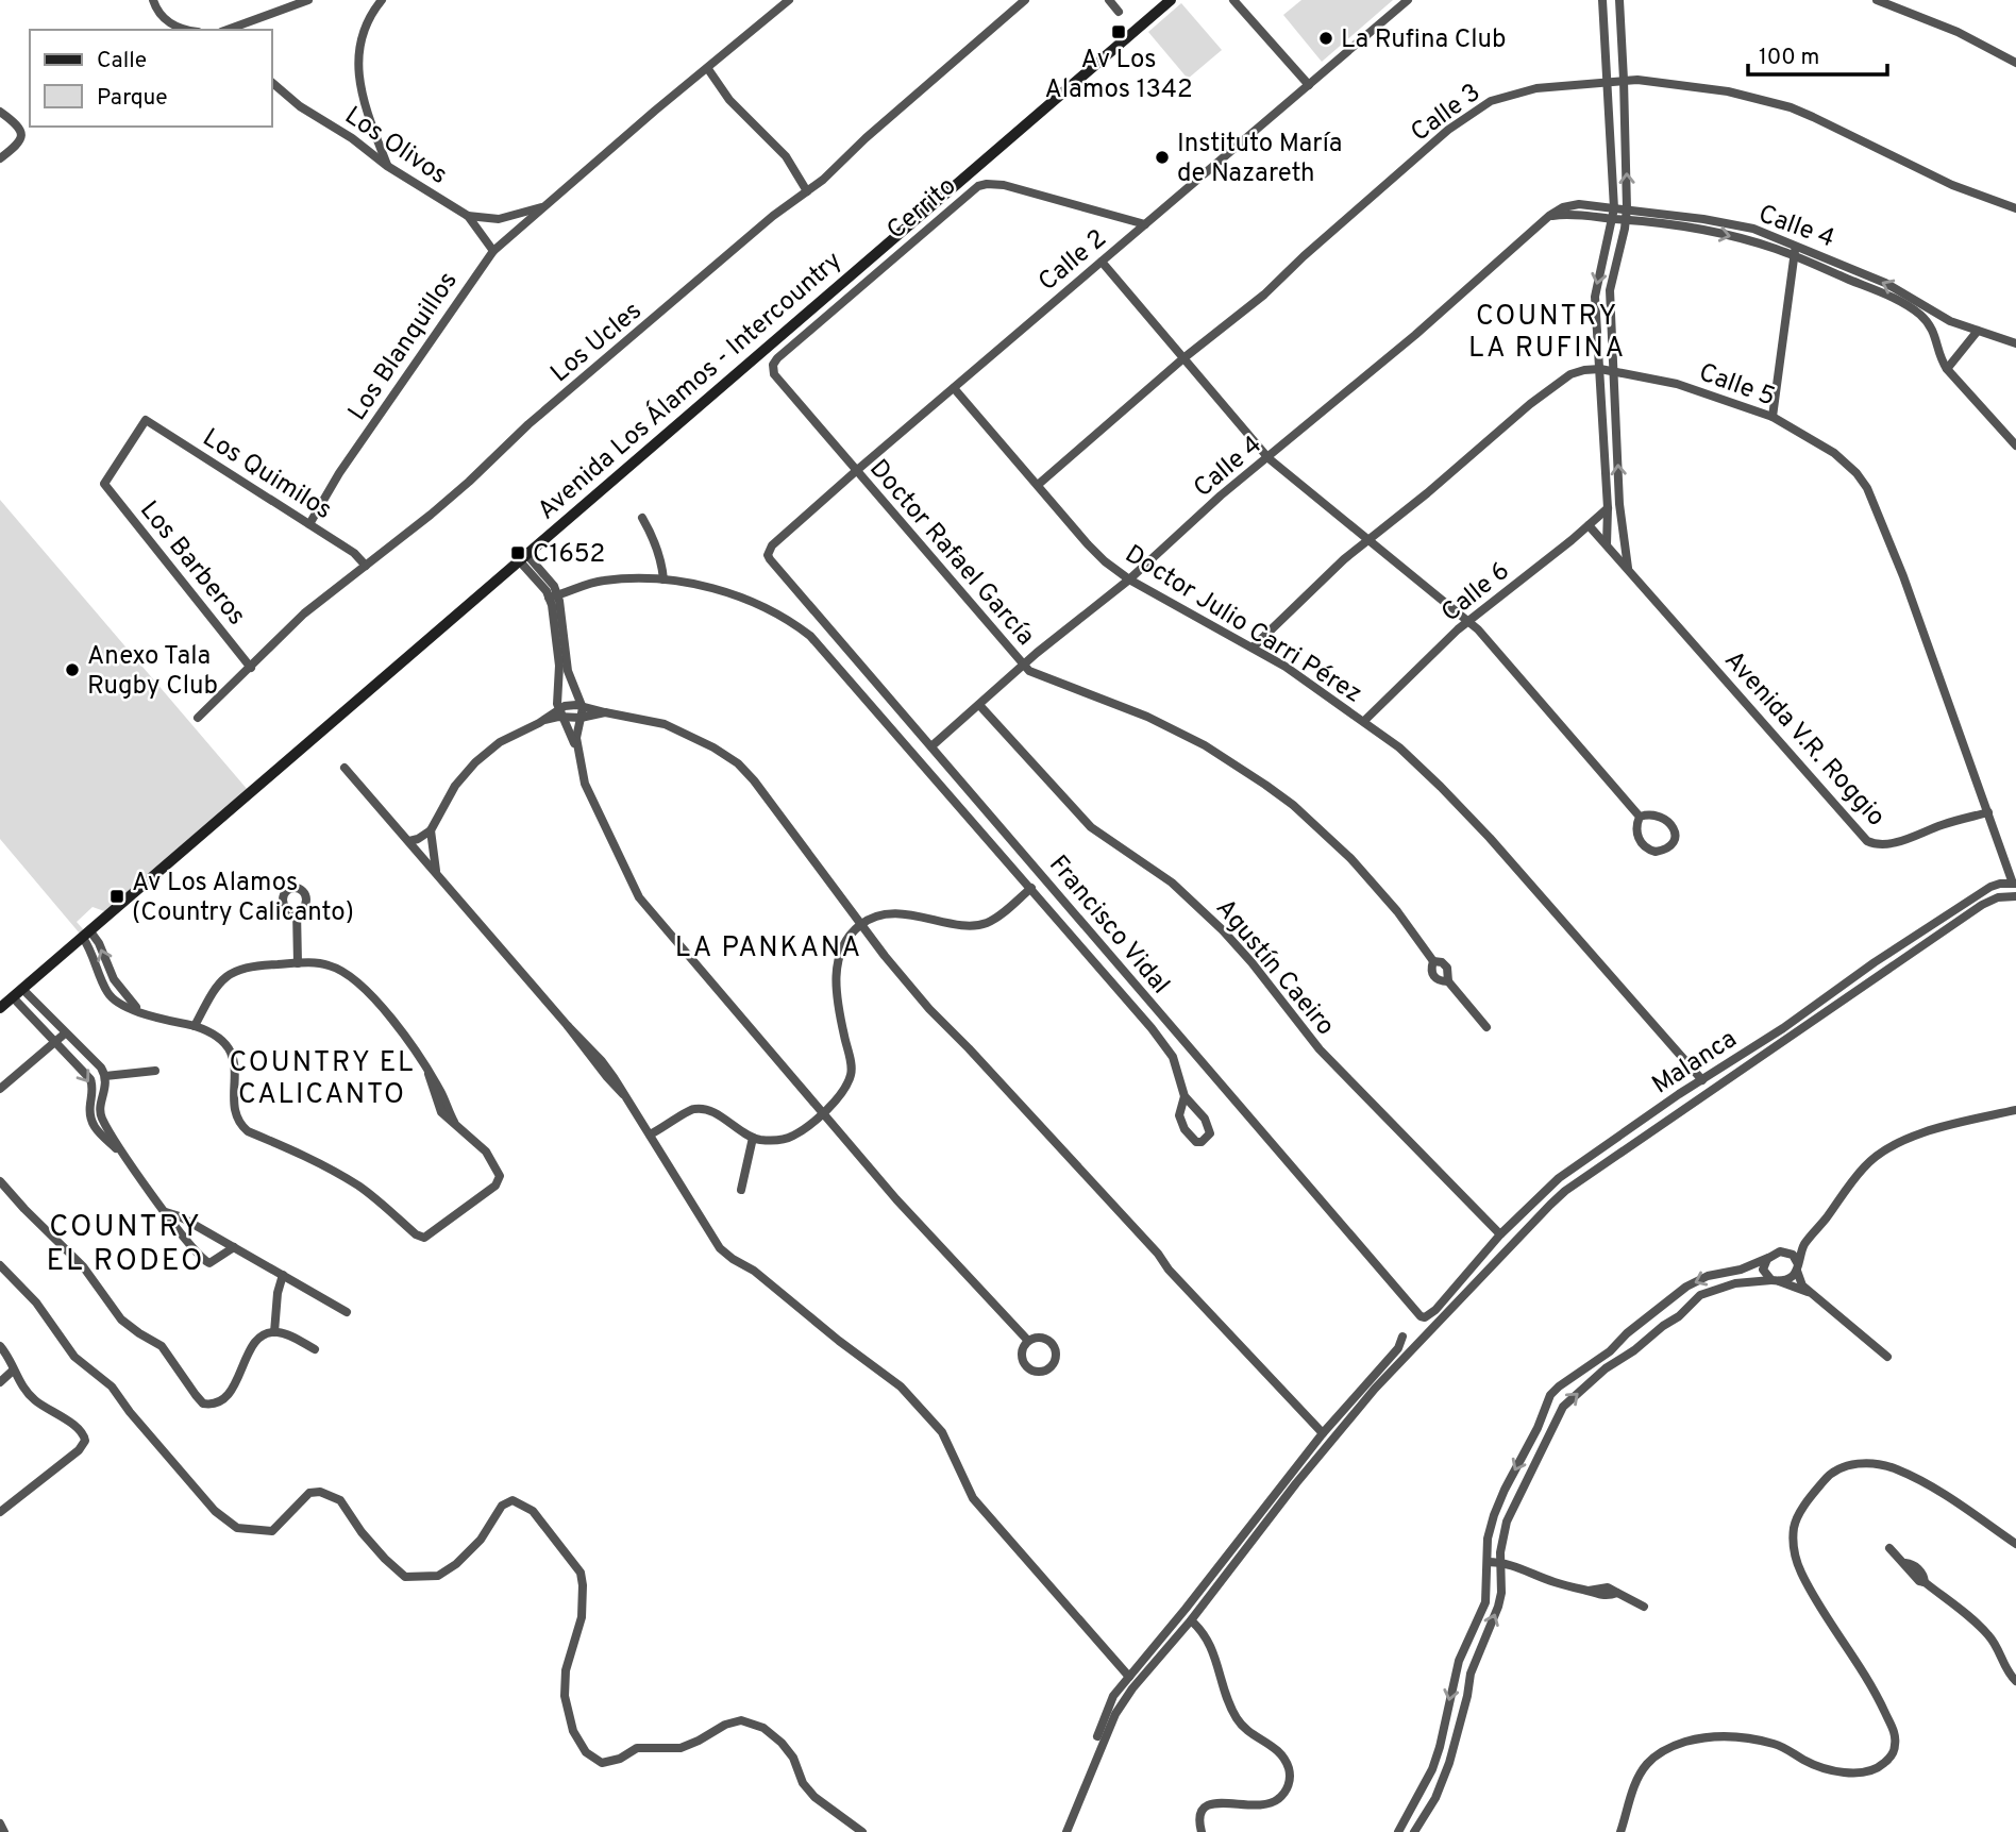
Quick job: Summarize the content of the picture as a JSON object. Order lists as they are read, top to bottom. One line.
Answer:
{"streets":{"main road":["Avenida Los Álamos - Intercountry"],"street":["Calle 3","Los Olivos","Cerrito","Calle 4","Calle 2","Los Ucles","Los Blanquillos","Calle 5","Los Quimilos","Doctor Rafael García","Los Barberos","Calle 6","Doctor Julio Carri Pérez","Avenida V.R. Roggio","Francisco Vidal","Agustín Caeiro","Malanca"]},"crossings":[["Calle 3","Doctor Julio Carri Pérez"],["Los Olivos","Los Blanquillos"],["Cerrito","Calle 2"],["Cerrito","Doctor Rafael García"],["Calle 4","Doctor Rafael García"],["Calle 4","Doctor Julio Carri Pérez"],["Calle 4","Francisco Vidal"],["Calle 4","Agustín Caeiro"],["Calle 2","Doctor Rafael García"],["Calle 2","Doctor Julio Carri Pérez"],["Calle 2","Francisco Vidal"],["Los Ucles","Los Quimilos"],["Los Ucles","Los Barberos"],["Los Blanquillos","Los Quimilos"],["Calle 5","Doctor Julio Carri Pérez"],["Calle 5","Avenida V.R. Roggio"],["Calle 5","Malanca"],["Los Quimilos","Los Barberos"],["Calle 6","Doctor Julio Carri Pérez"],["Calle 6","Avenida V.R. Roggio"],["Doctor Julio Carri Pérez","Malanca"],["Francisco Vidal","Malanca"],["Agustín Caeiro","Malanca"]],"districts":["COUNTRY LA RUFINA","LA PANKANA","COUNTRY EL CALICANTO","COUNTRY EL RODEO"],"places":{"transit":["Av Los Alamos 1342","C1652","Av Los Alamos (Country Calicanto)"],"other":["La Rufina Club","Instituto María de Nazareth","Anexo Tala Rugby Club"]},"legend":["Calle","Parque"],"scale_bar":"100 m"}
